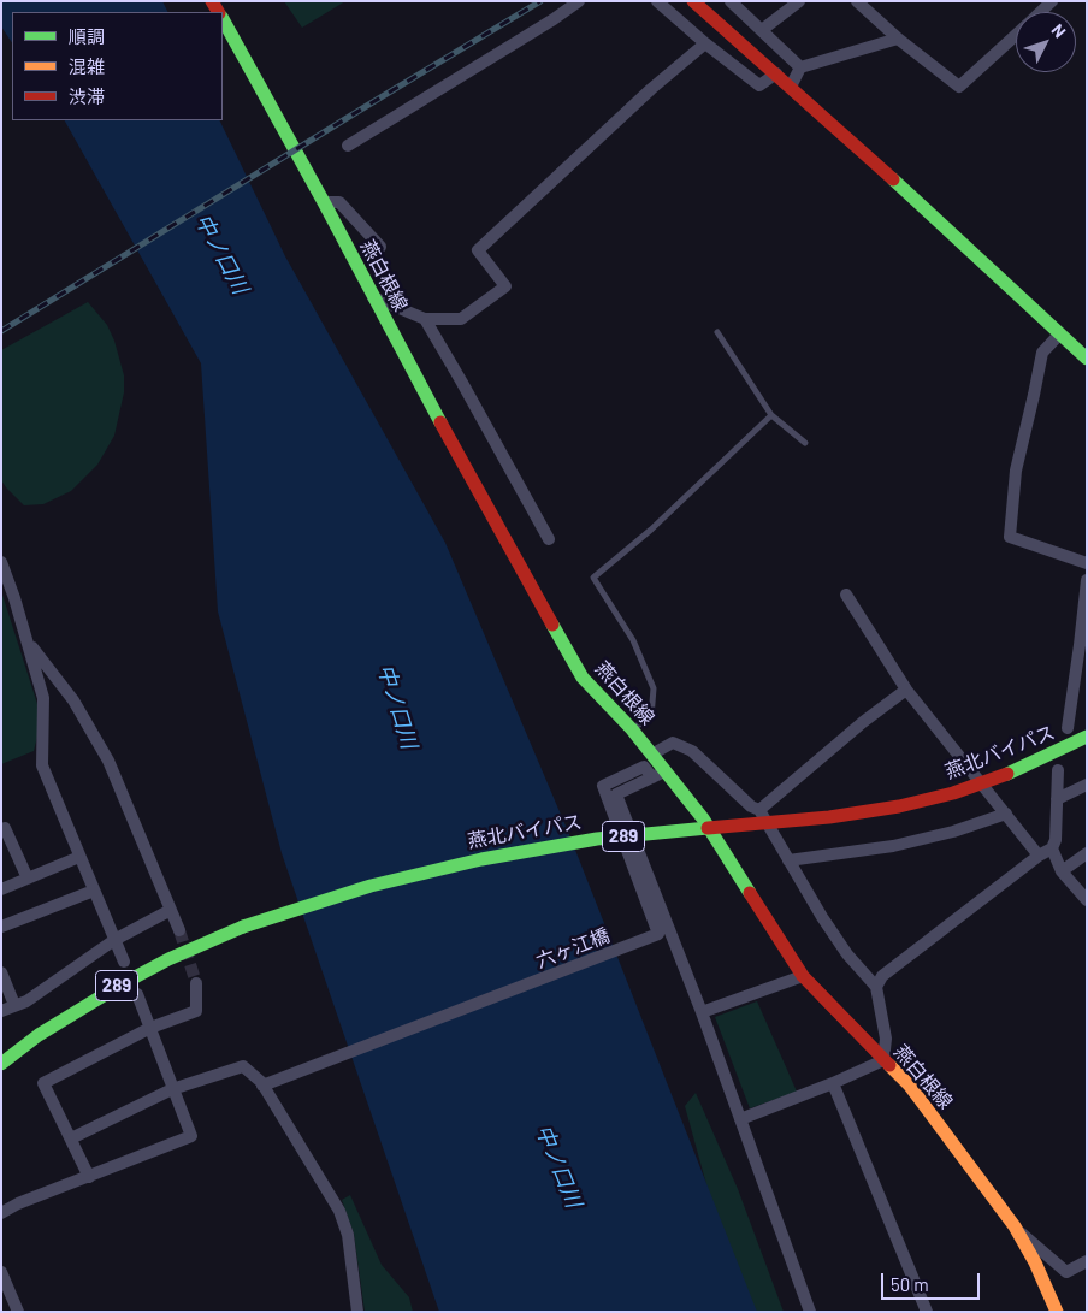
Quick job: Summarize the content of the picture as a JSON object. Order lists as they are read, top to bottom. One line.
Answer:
{"streets":{"main road":["燕白根線","燕北バイパス","289"],"street":["六ヶ江橋"]},"water":["中ノ口川"],"legend":["順調","混雑","渋滞"],"scale_bar":"50 m","north":"top right"}
